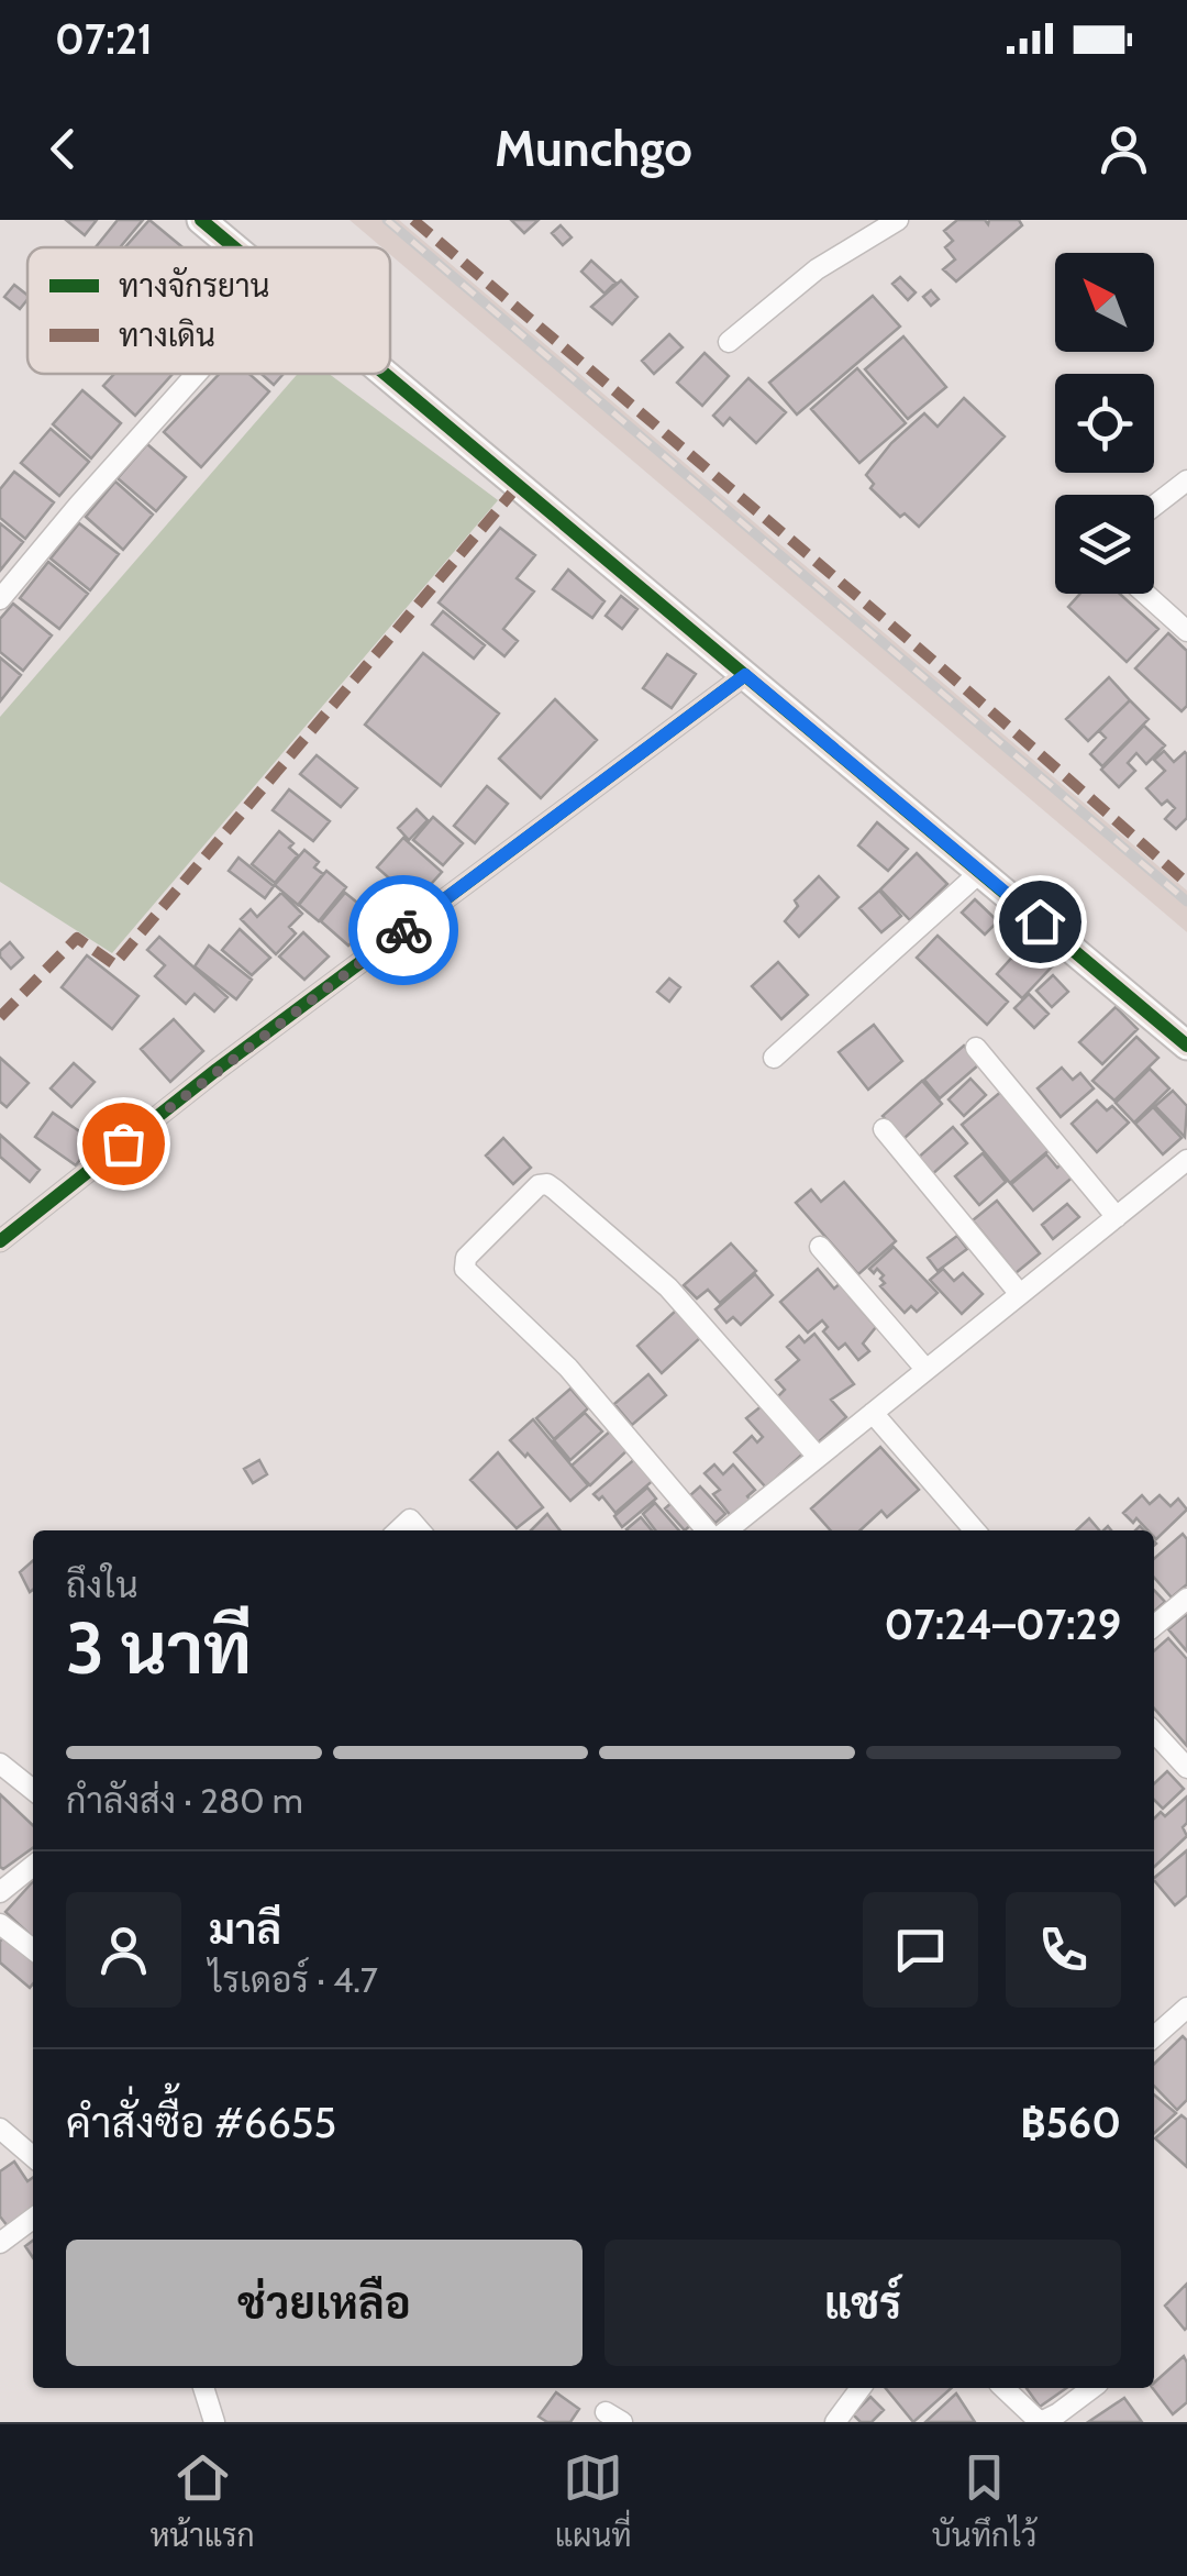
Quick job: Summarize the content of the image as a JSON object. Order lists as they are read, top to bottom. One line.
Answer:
{"legend":["ทางจักรยาน","ทางเดิน"],"north":"top left","page":{"status":"07:21","header":"Munchgo","heading":["3 นาที","ถึงใน","07:24–07:29"],"panel":["มาลี","ไรเดอร์ · 4.7","คำสั่งซื้อ #6655","฿560"],"bar":"กำลังส่ง · 280 m","buttons":["ช่วยเหลือ","แชร์"],"tabs":["หน้าแรก","แผนที่","บันทึกไว้"]}}
